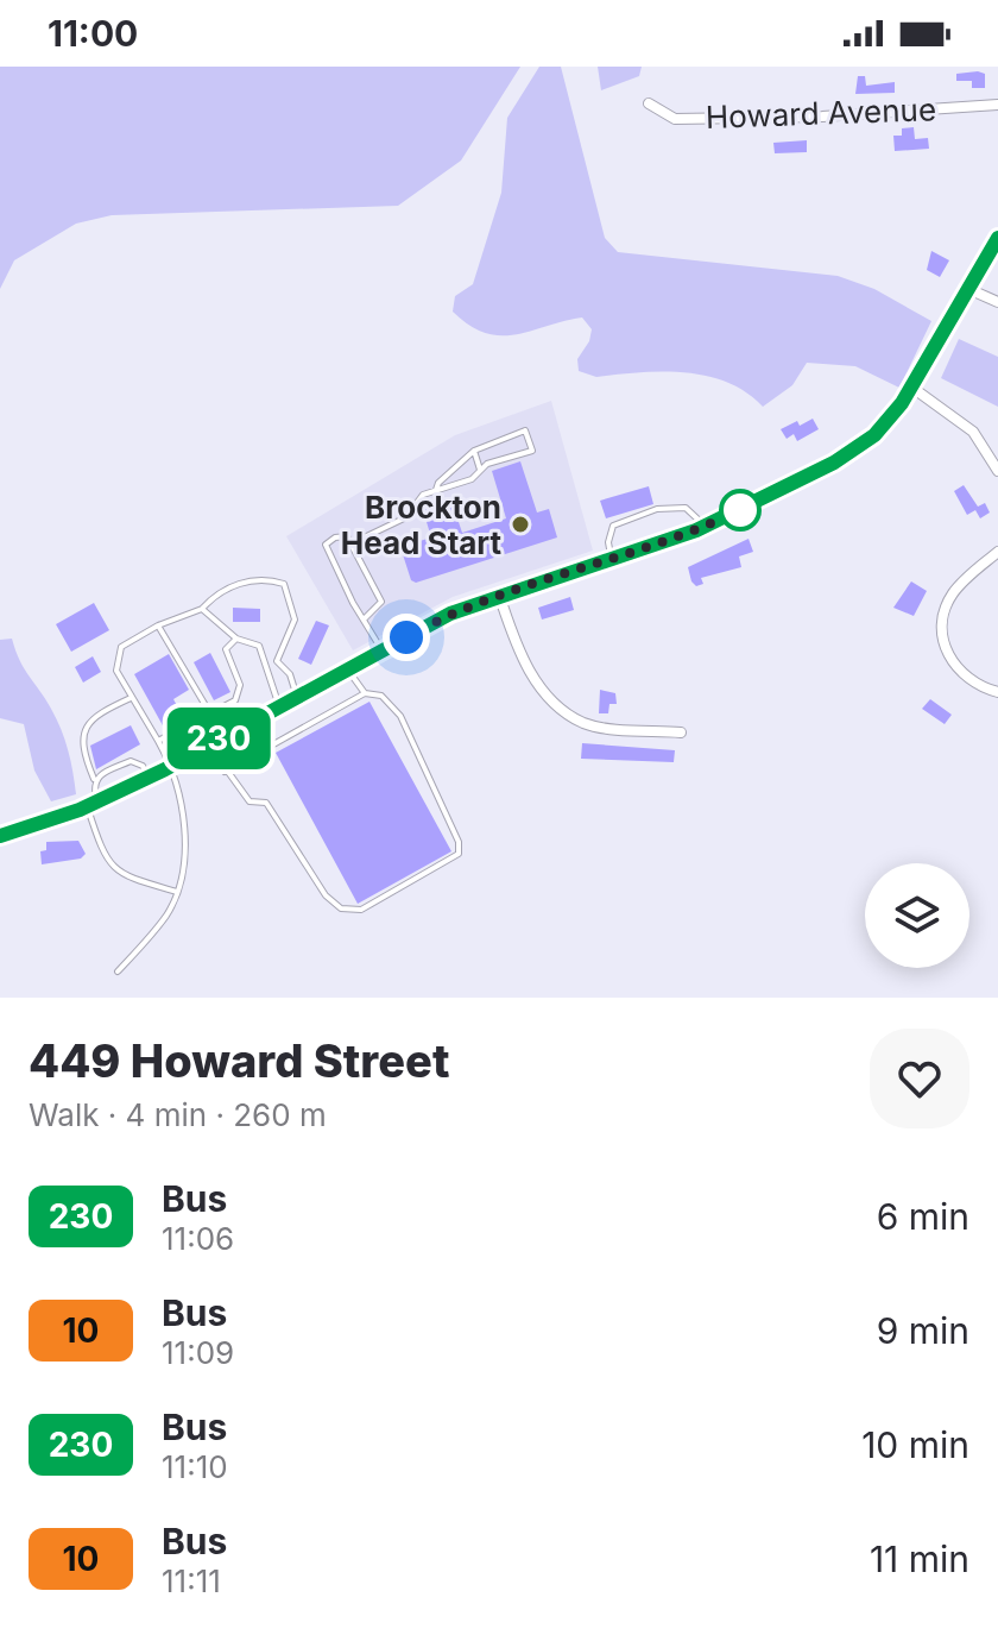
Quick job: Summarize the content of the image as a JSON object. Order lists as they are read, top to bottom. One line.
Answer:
{"streets":{"street":["Howard Avenue"]},"places":["Brockton Head Start"],"lines":["bus line 230"],"page":{"status":"11:00","on_map":"230","heading":["449 Howard Street","Walk · 4 min · 260 m"],"list":[{"mark":"230","name":"Bus","note":"11:06","value":"6 min"},{"mark":"10","name":"Bus","note":"11:09","value":"9 min"},{"mark":"230","name":"Bus","note":"11:10","value":"10 min"},{"mark":"10","name":"Bus","note":"11:11","value":"11 min"}]}}
